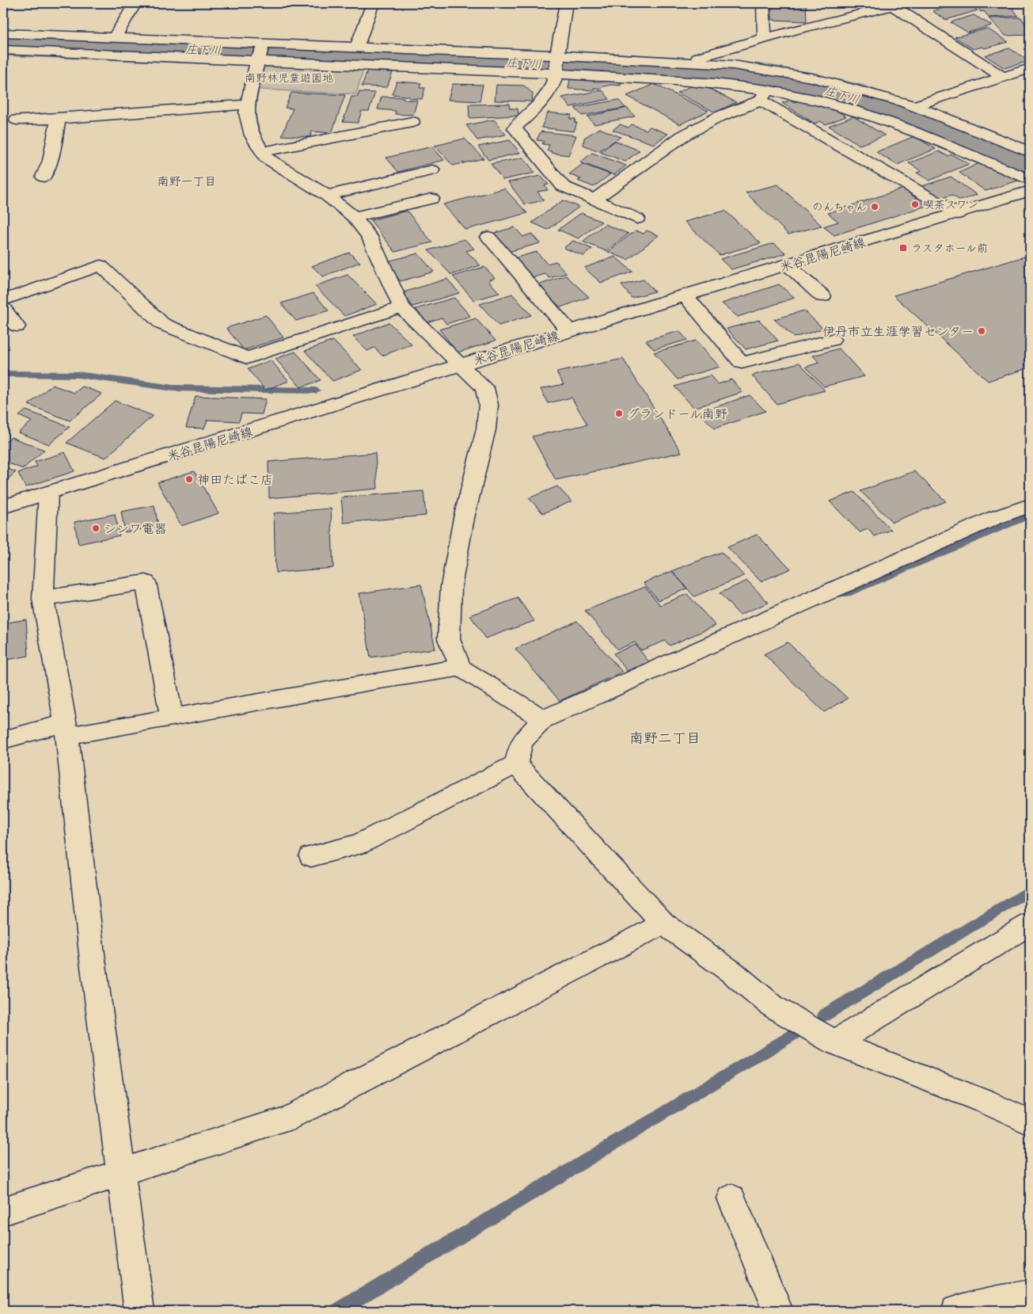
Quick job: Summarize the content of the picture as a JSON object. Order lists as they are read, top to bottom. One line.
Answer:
{"streets":{"street":["米谷昆陽尼崎線"]},"districts":["南野一丁目","南野二丁目"],"water":["庄下川"],"parks":["南野林児童遊園地"],"places":{"other":["喫茶スワン","のんちゃん","伊丹市立生涯学習センター","グランドール南野","神田たばこ店","シンワ電器"],"transit":["ラスタホール前"]}}
